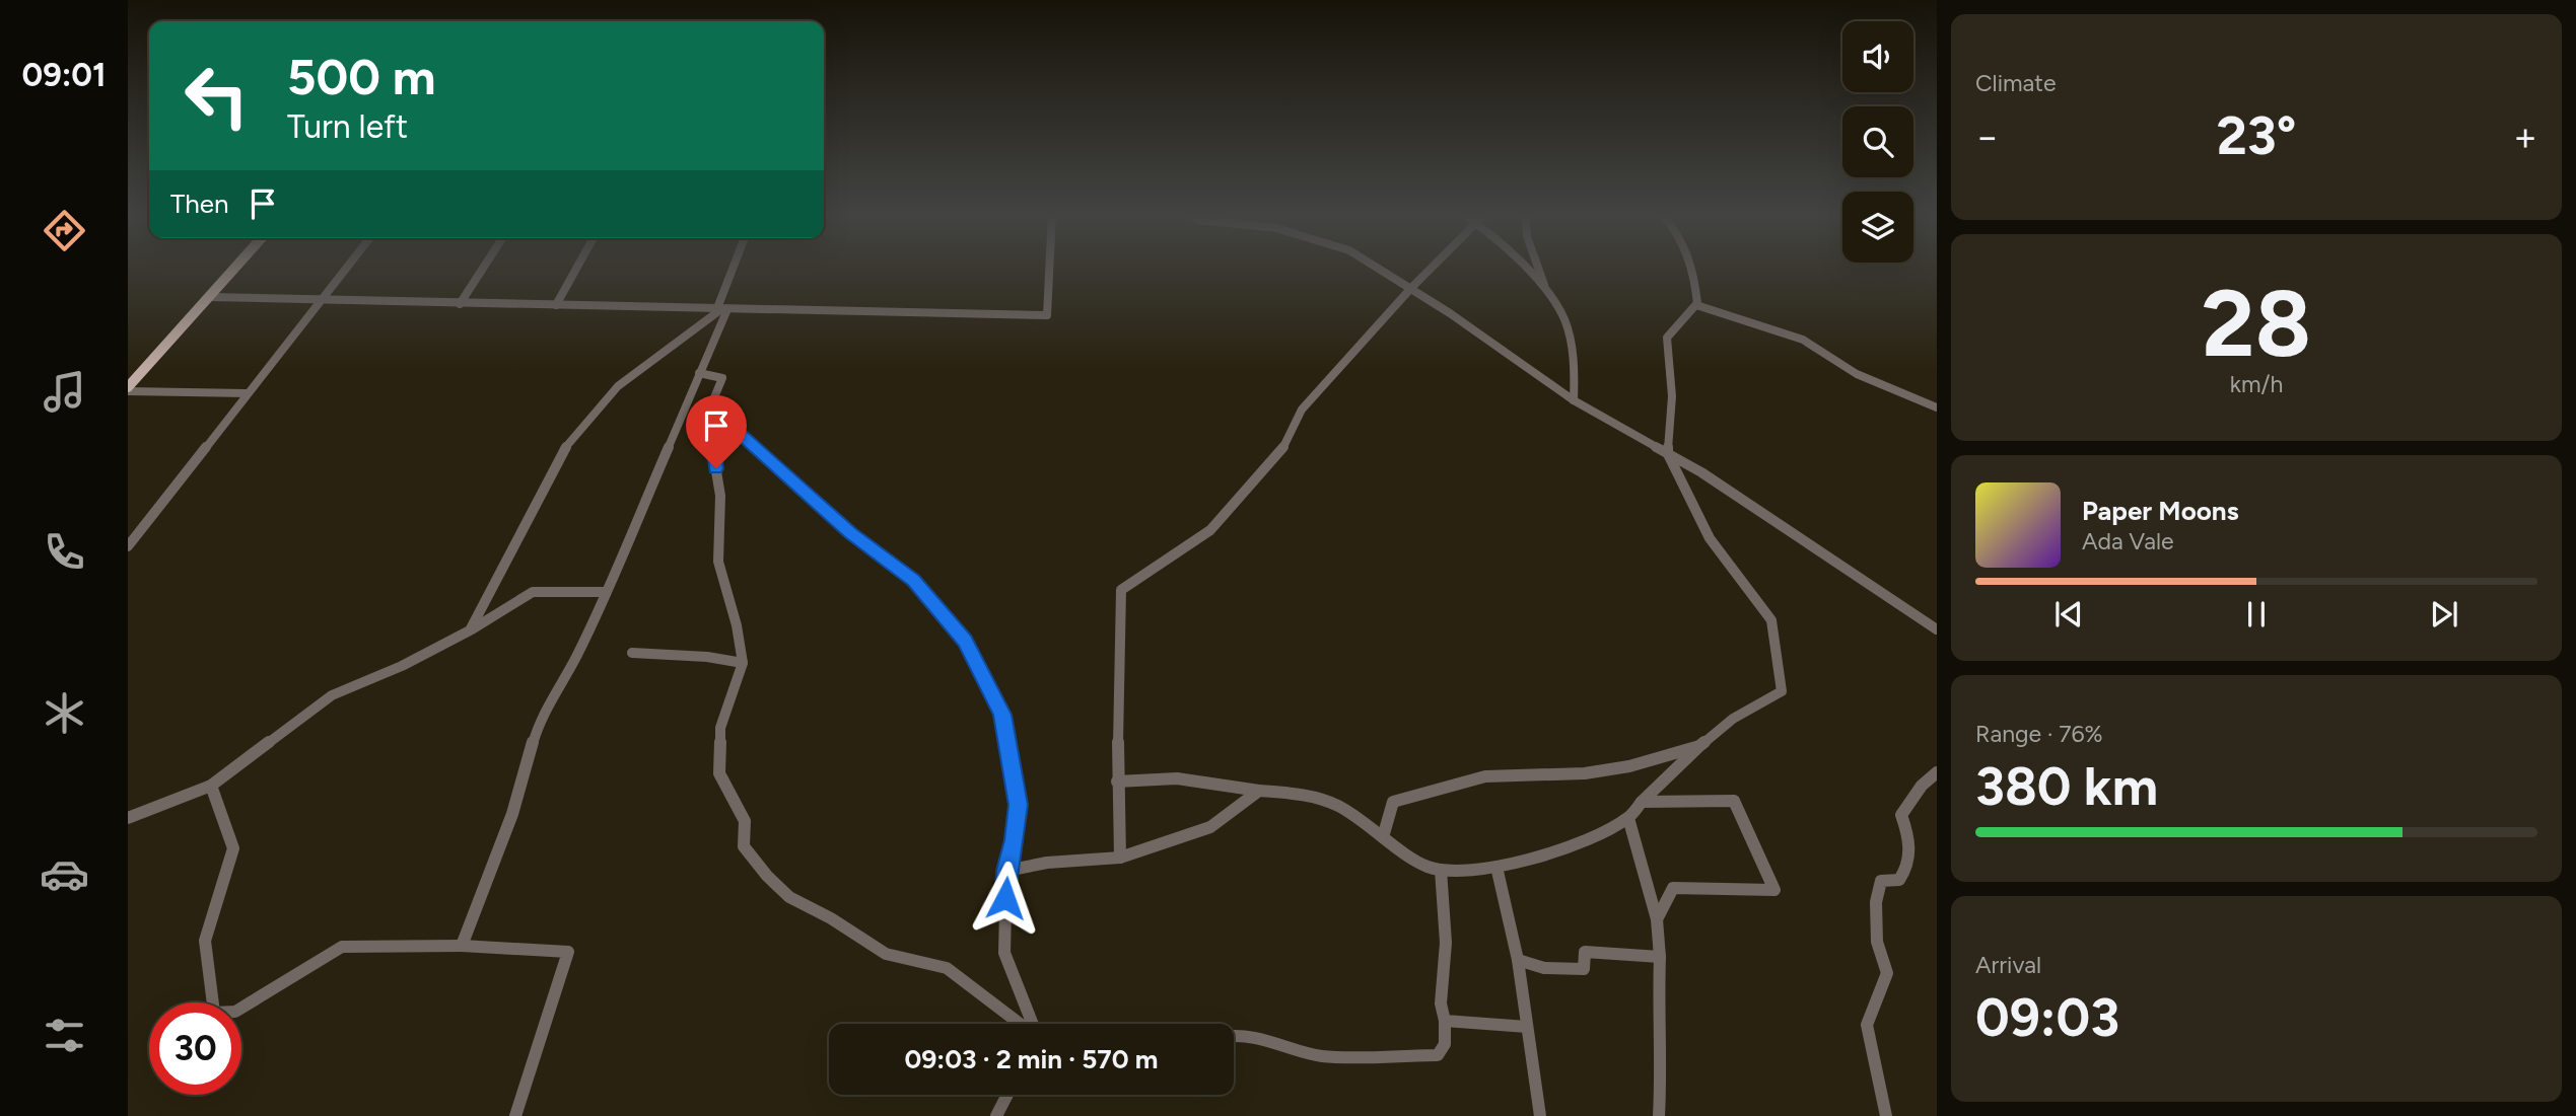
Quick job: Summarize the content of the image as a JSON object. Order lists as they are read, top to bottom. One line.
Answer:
{"page":{"tabs":"09:01","tile":["Climate",["28","km/h"],["Range · 76%","380 km"],["Arrival","09:03"]],"turn":["500 m","Turn left"],"heat":["−","23°","+"],"then":"Then","song":["Paper Moons","Ada Vale"],"limit":"30","trip":"09:03 · 2 min · 570 m"}}
